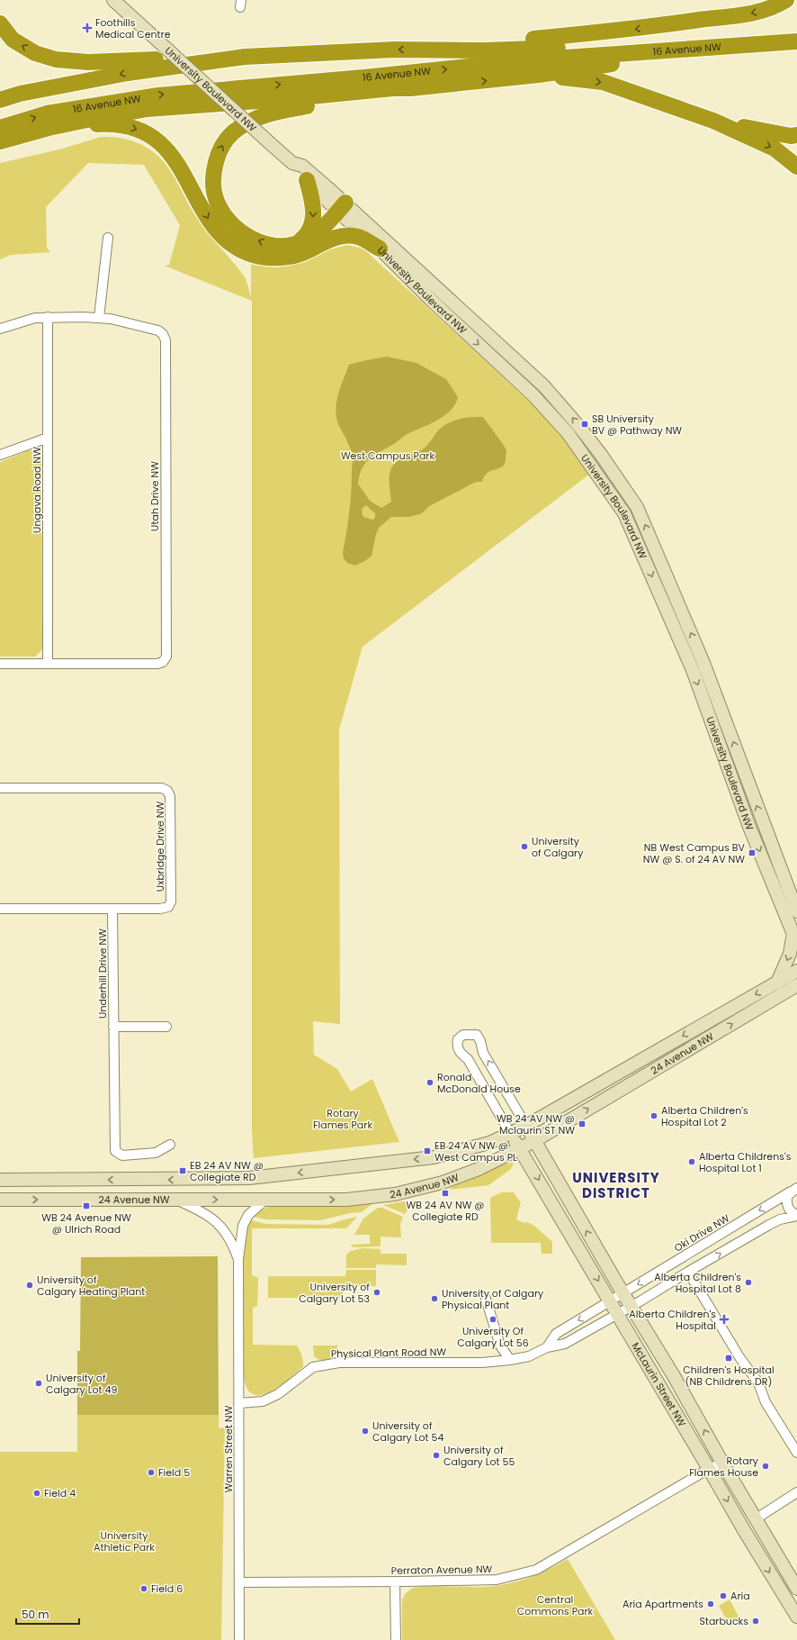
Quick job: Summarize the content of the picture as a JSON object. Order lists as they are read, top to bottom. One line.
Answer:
{"streets":{"highway":["16 Avenue NW"],"street":["University Boulevard NW","Ungava Road NW","Utah Drive NW","Uxbridge Drive NW","Underhill Drive NW","24 Avenue NW","Oki Drive NW","Physical Plant Road NW","McLaurin Street NW","Warren Street NW","Perraton Avenue NW"]},"crossings":[["Ungava Road NW","Utah Drive NW"],["Uxbridge Drive NW","Underhill Drive NW"],["24 Avenue NW","McLaurin Street NW"],["24 Avenue NW","Warren Street NW"],["Oki Drive NW","Physical Plant Road NW"],["Oki Drive NW","McLaurin Street NW"],["Physical Plant Road NW","McLaurin Street NW"],["Physical Plant Road NW","Warren Street NW"],["McLaurin Street NW","Perraton Avenue NW"],["Warren Street NW","Perraton Avenue NW"]],"districts":["UNIVERSITY DISTRICT"],"parks":["West Campus Park","Rotary Flames Park","University Athletic Park","Central Commons Park"],"places":{"health":["Foothills Medical Centre","Alberta Children's Hospital"],"transit":["SB University BV @ Pathway NW","NB West Campus BV NW @ S. of 24 AV NW","WB 24 AV NW @ Mclaurin ST NW","EB 24 AV NW @ West Campus PL","EB 24 AV NW @ Collegiate RD","WB 24 AV NW @ Collegiate RD","WB 24 Avenue NW @ Ulrich Road","Children's Hospital (NB Childrens DR)"],"other":["University of Calgary","Ronald McDonald House","Alberta Children's Hospital Lot 2","Alberta Childrens's Hospital Lot 1","Alberta Children's Hospital Lot 8","University of Calgary Heating Plant","University of Calgary Lot 53","University of Calgary Physical Plant","University Of Calgary Lot 56","University of Calgary Lot 49","University of Calgary Lot 54","University of Calgary Lot 55","Rotary Flames House","Field 5","Field 4","Field 6","Aria","Aria Apartments","Starbucks"]},"scale_bar":"50 m"}
